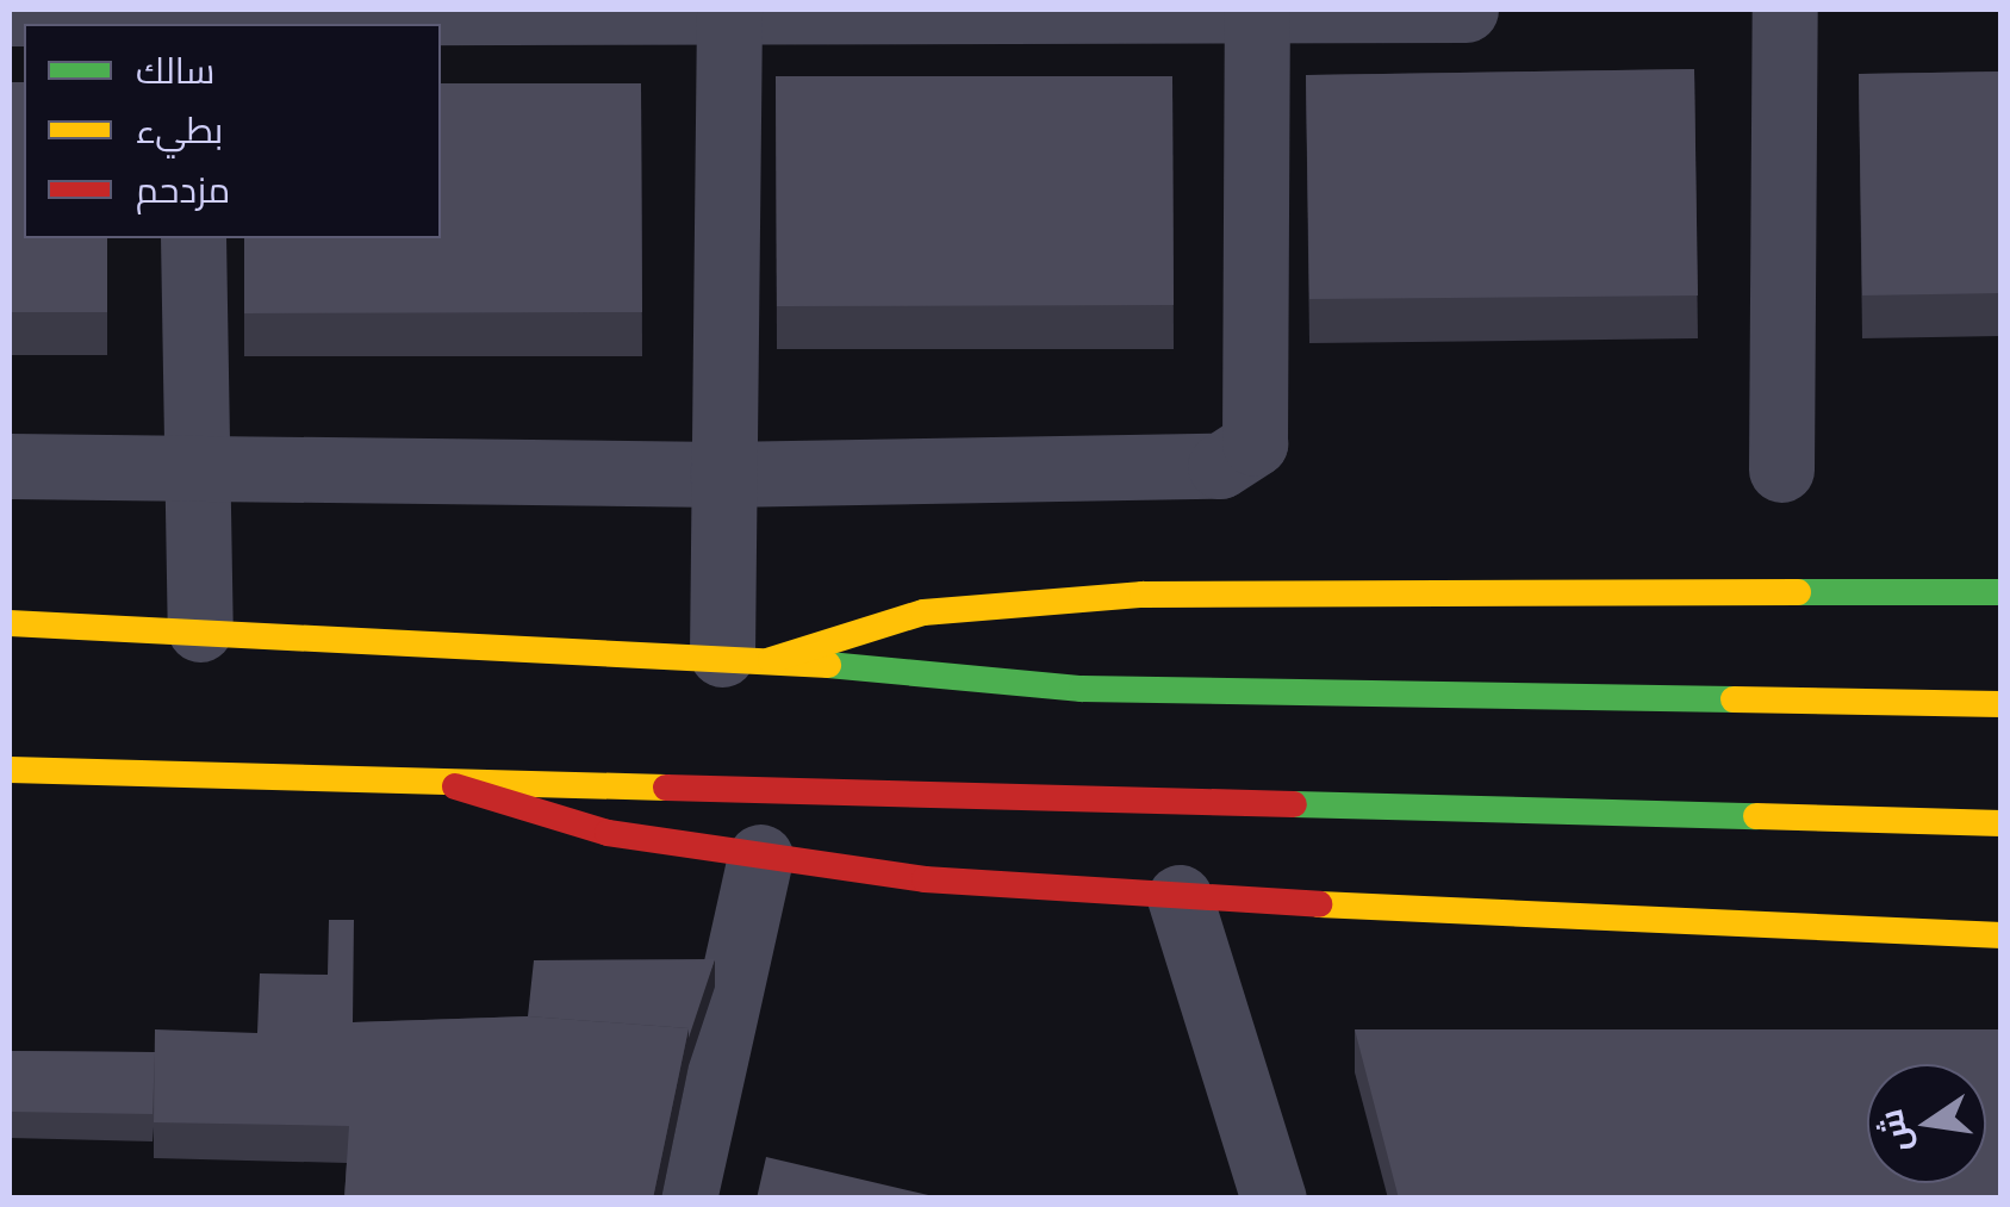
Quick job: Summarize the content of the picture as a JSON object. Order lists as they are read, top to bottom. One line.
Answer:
{"legend":["سالك","بطيء","مزدحم"],"north":"left"}
